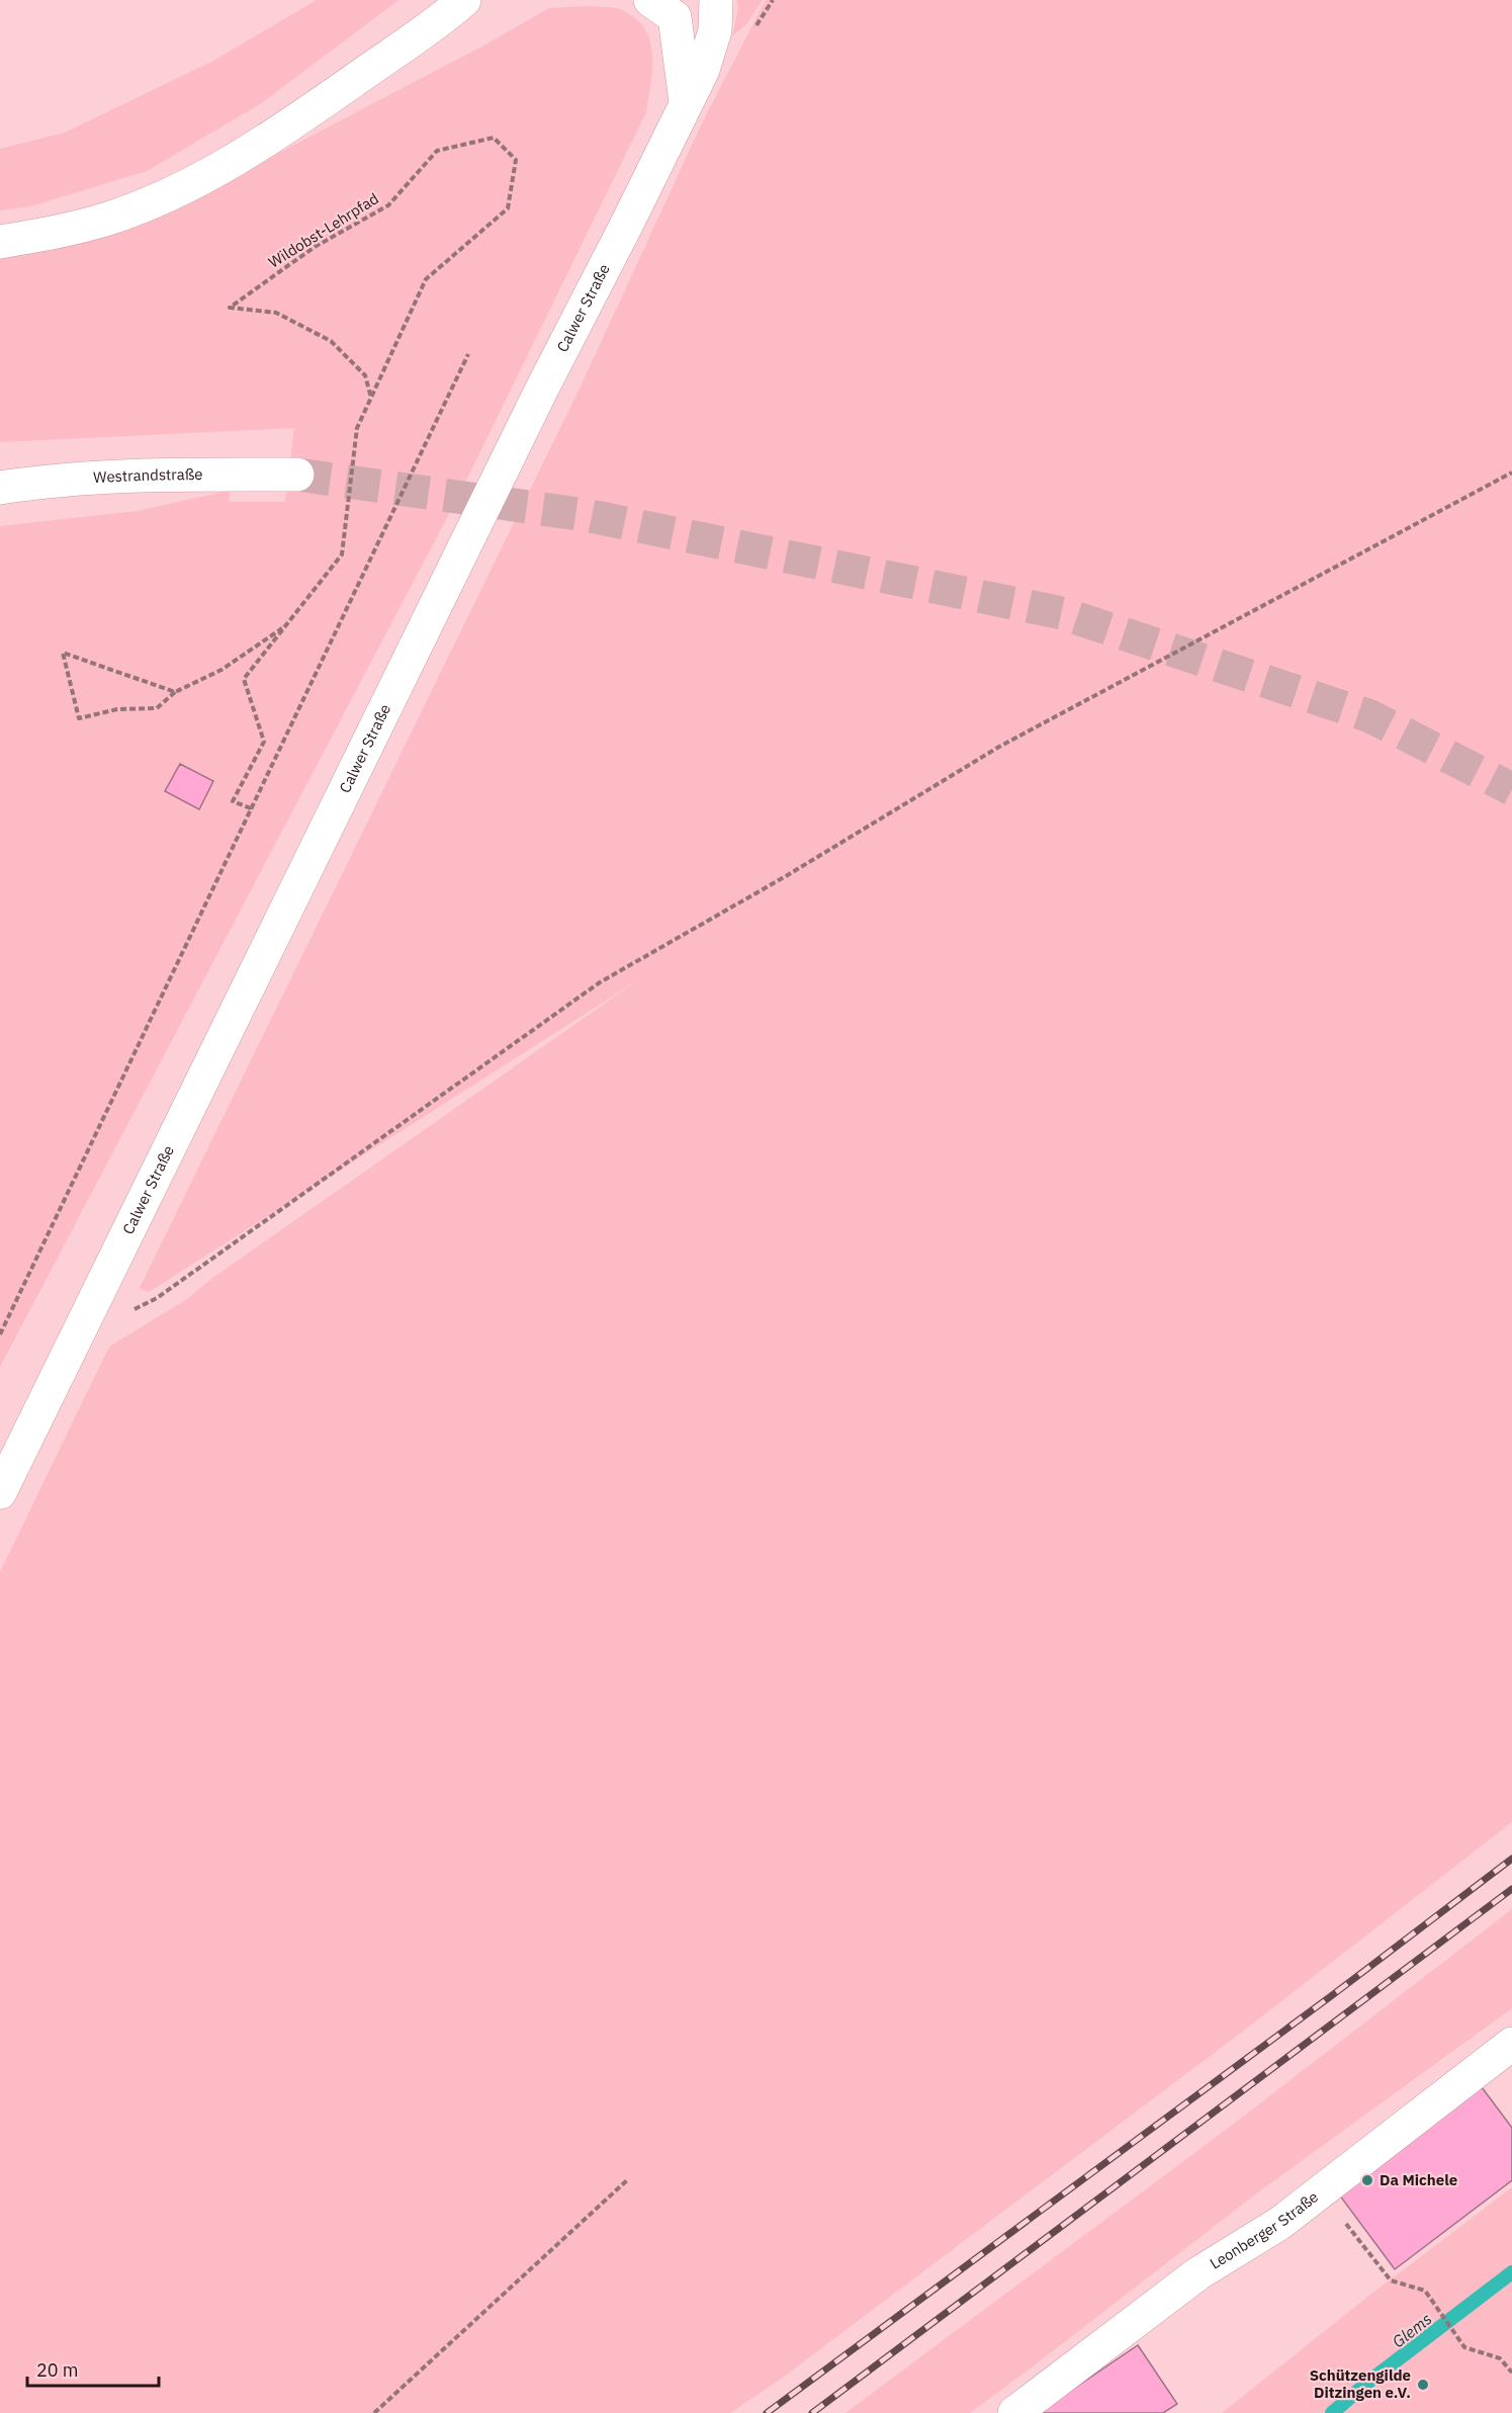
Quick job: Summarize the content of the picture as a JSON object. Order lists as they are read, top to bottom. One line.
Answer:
{"streets":{"street":["Calwer Straße","Westrandstraße","Leonberger Straße"],"path":["Wildobst-Lehrpfad"]},"water":["Glems"],"places":["Da Michele","Schützengilde Ditzingen e.V."],"scale_bar":"20 m"}
